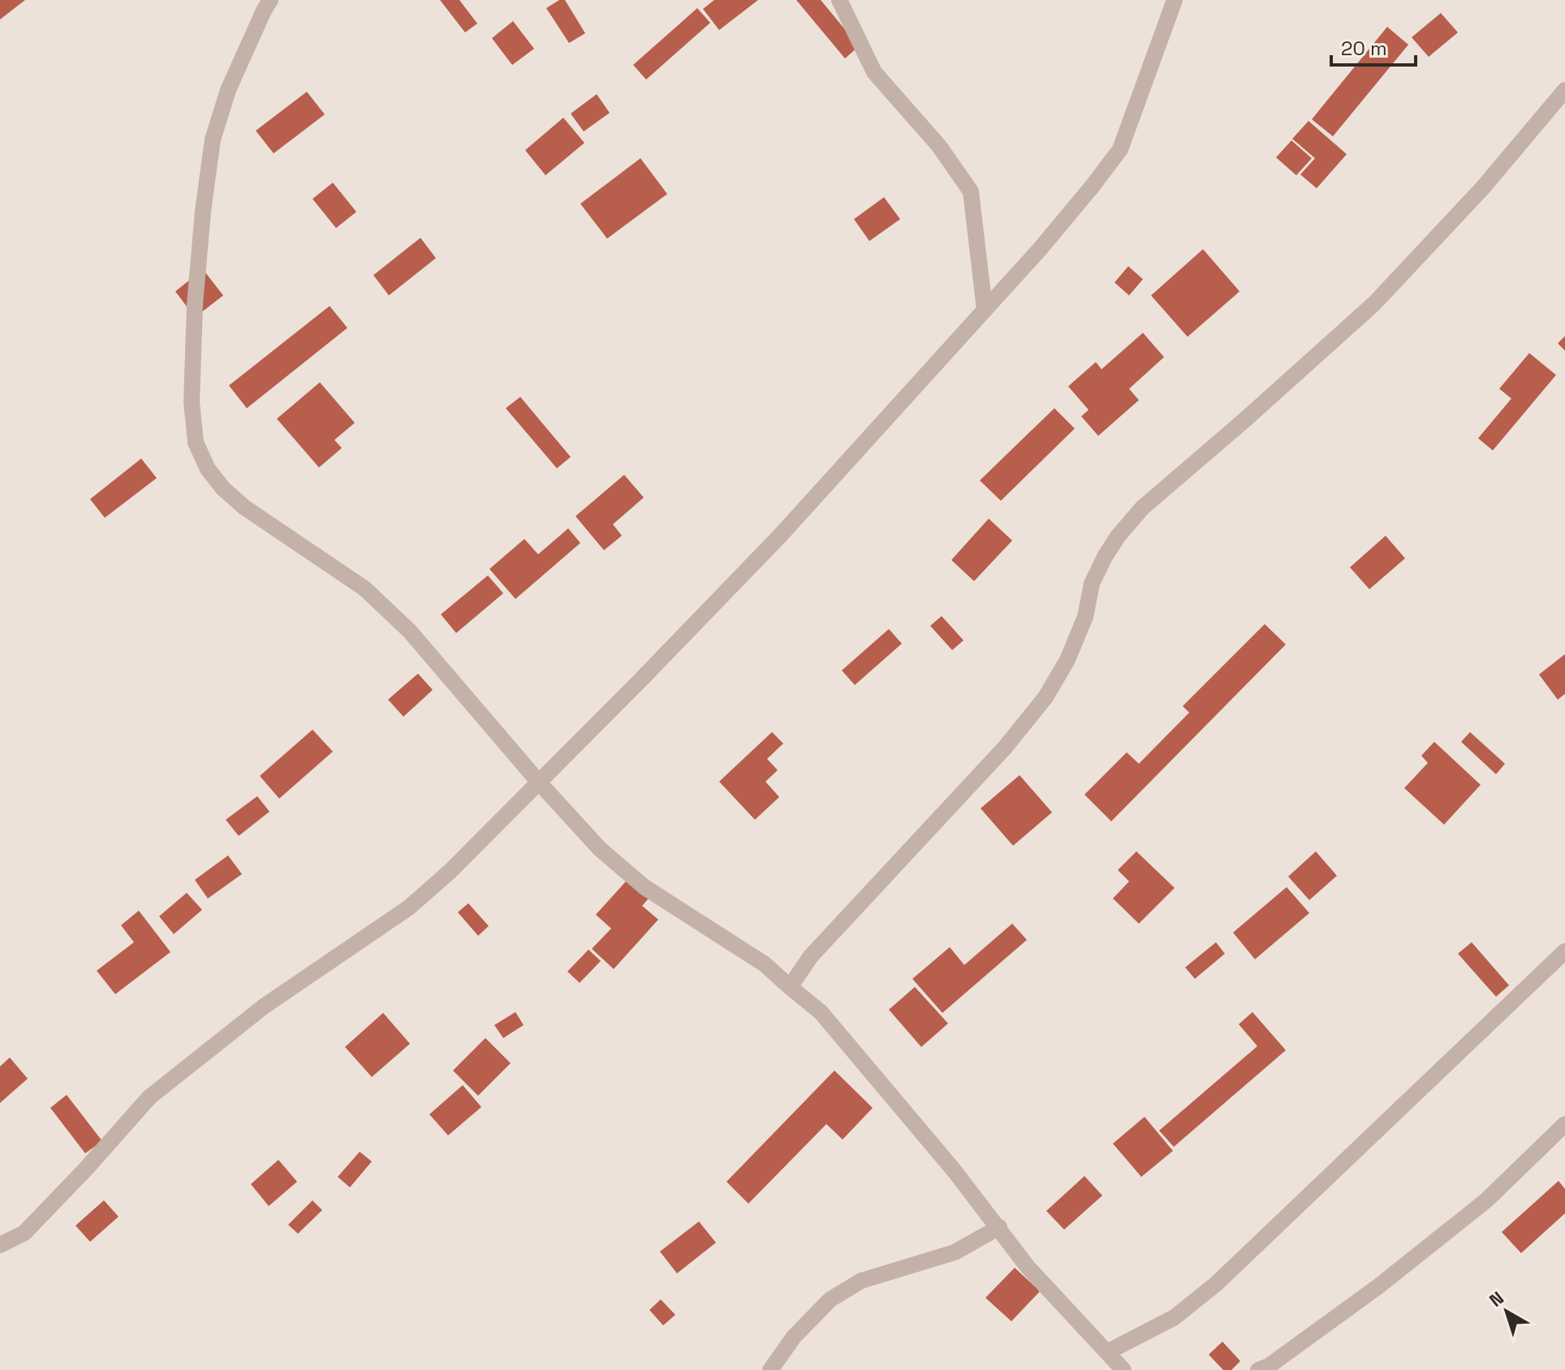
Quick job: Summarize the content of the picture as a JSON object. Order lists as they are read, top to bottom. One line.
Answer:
{"scale_bar":"20 m","north":"top left"}
